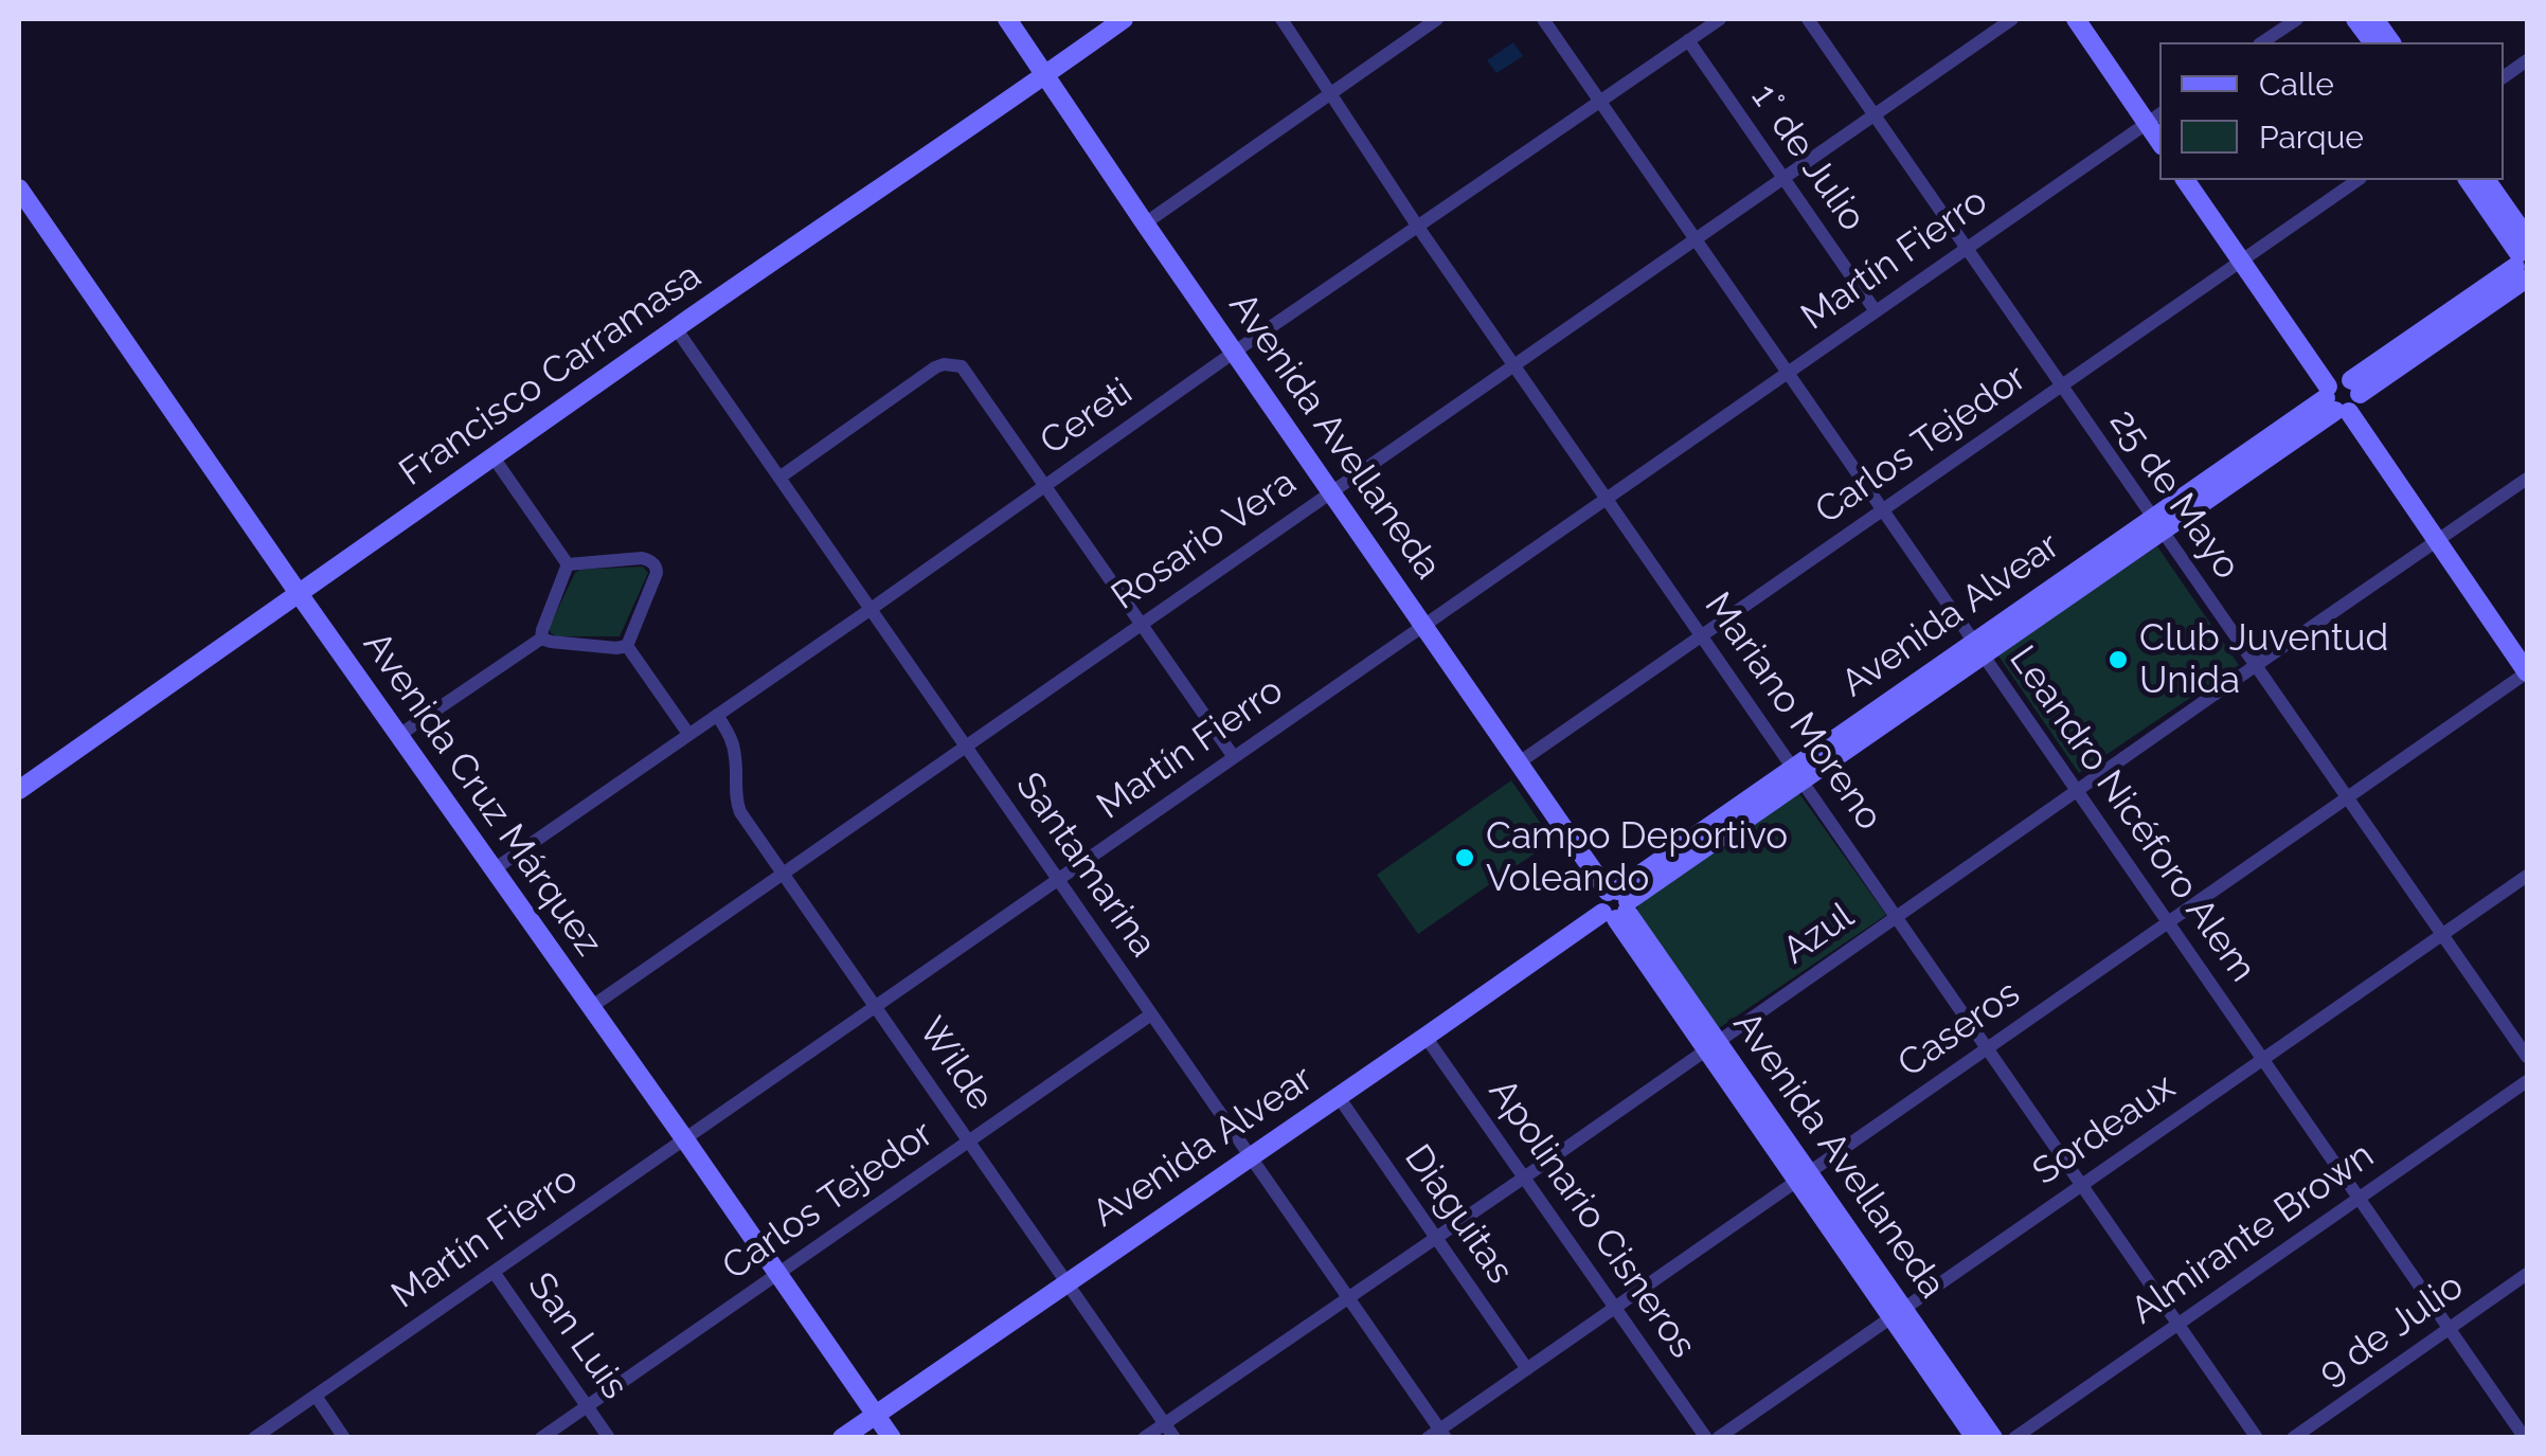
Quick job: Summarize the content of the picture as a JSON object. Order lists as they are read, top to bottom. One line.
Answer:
{"streets":{"street":["1° de Julio","Martín Fierro","Francisco Carramasa","Cereti","Avenida Avellaneda","Carlos Tejedor","25 de Mayo","Rosario Vera","Avenida Alvear","Mariano Moreno","Avenida Cruz Márquez","Leandro Nicéforo Alem","Santamarina","Azul","Caseros","Wilde","Sordeaux","Diaguitas","Apolinario Cisneros","Almirante Brown","9 de Julio","San Luis"]},"crossings":[["1° de Julio","Martín Fierro"],["1° de Julio","Cereti"],["1° de Julio","Rosario Vera"],["Martín Fierro","Avenida Avellaneda"],["Martín Fierro","25 de Mayo"],["Martín Fierro","Mariano Moreno"],["Martín Fierro","Avenida Cruz Márquez"],["Martín Fierro","Leandro Nicéforo Alem"],["Martín Fierro","Santamarina"],["Martín Fierro","Wilde"],["Martín Fierro","San Luis"],["Francisco Carramasa","Avenida Avellaneda"],["Francisco Carramasa","Avenida Cruz Márquez"],["Francisco Carramasa","Santamarina"],["Cereti","Avenida Avellaneda"],["Cereti","Mariano Moreno"],["Cereti","Avenida Cruz Márquez"],["Cereti","Leandro Nicéforo Alem"],["Cereti","Santamarina"],["Cereti","Wilde"],["Avenida Avellaneda","Carlos Tejedor"],["Avenida Avellaneda","Rosario Vera"],["Avenida Avellaneda","Avenida Alvear"],["Avenida Avellaneda","Azul"],["Avenida Avellaneda","Caseros"],["Avenida Avellaneda","Sordeaux"],["Carlos Tejedor","25 de Mayo"],["Carlos Tejedor","Mariano Moreno"],["Carlos Tejedor","Avenida Cruz Márquez"],["Carlos Tejedor","Leandro Nicéforo Alem"],["Carlos Tejedor","Santamarina"],["Carlos Tejedor","Wilde"],["Carlos Tejedor","San Luis"],["25 de Mayo","Rosario Vera"],["25 de Mayo","Avenida Alvear"],["25 de Mayo","Azul"],["25 de Mayo","Caseros"],["25 de Mayo","Sordeaux"],["Rosario Vera","Mariano Moreno"],["Rosario Vera","Avenida Cruz Márquez"],["Rosario Vera","Leandro Nicéforo Alem"],["Rosario Vera","Santamarina"],["Rosario Vera","Wilde"],["Avenida Alvear","Mariano Moreno"],["Avenida Alvear","Avenida Cruz Márquez"],["Avenida Alvear","Leandro Nicéforo Alem"],["Avenida Alvear","Santamarina"],["Avenida Alvear","Wilde"],["Avenida Alvear","Diaguitas"],["Avenida Alvear","Apolinario Cisneros"],["Mariano Moreno","Azul"],["Mariano Moreno","Caseros"],["Mariano Moreno","Sordeaux"],["Mariano Moreno","Almirante Brown"],["Leandro Nicéforo Alem","Azul"],["Leandro Nicéforo Alem","Caseros"],["Leandro Nicéforo Alem","Sordeaux"],["Leandro Nicéforo Alem","Almirante Brown"],["Leandro Nicéforo Alem","9 de Julio"],["Santamarina","Azul"],["Santamarina","Caseros"],["Azul","Wilde"],["Azul","Diaguitas"],["Azul","Apolinario Cisneros"],["Caseros","Diaguitas"],["Caseros","Apolinario Cisneros"]],"places":["Club Juventud Unida","Campo Deportivo Voleando"],"legend":["Calle","Parque"]}
